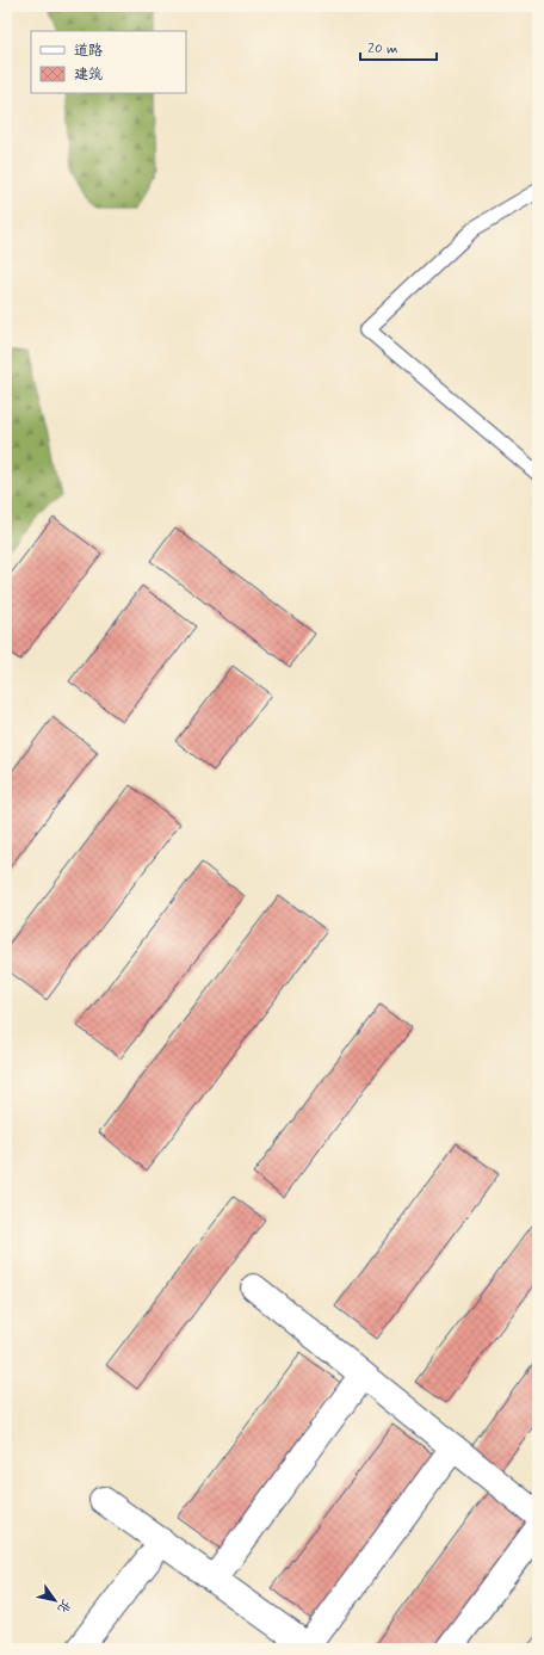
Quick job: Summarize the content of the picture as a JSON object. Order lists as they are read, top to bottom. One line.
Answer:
{"legend":["道路","建筑"],"scale_bar":"20 m","north":"bottom right"}
